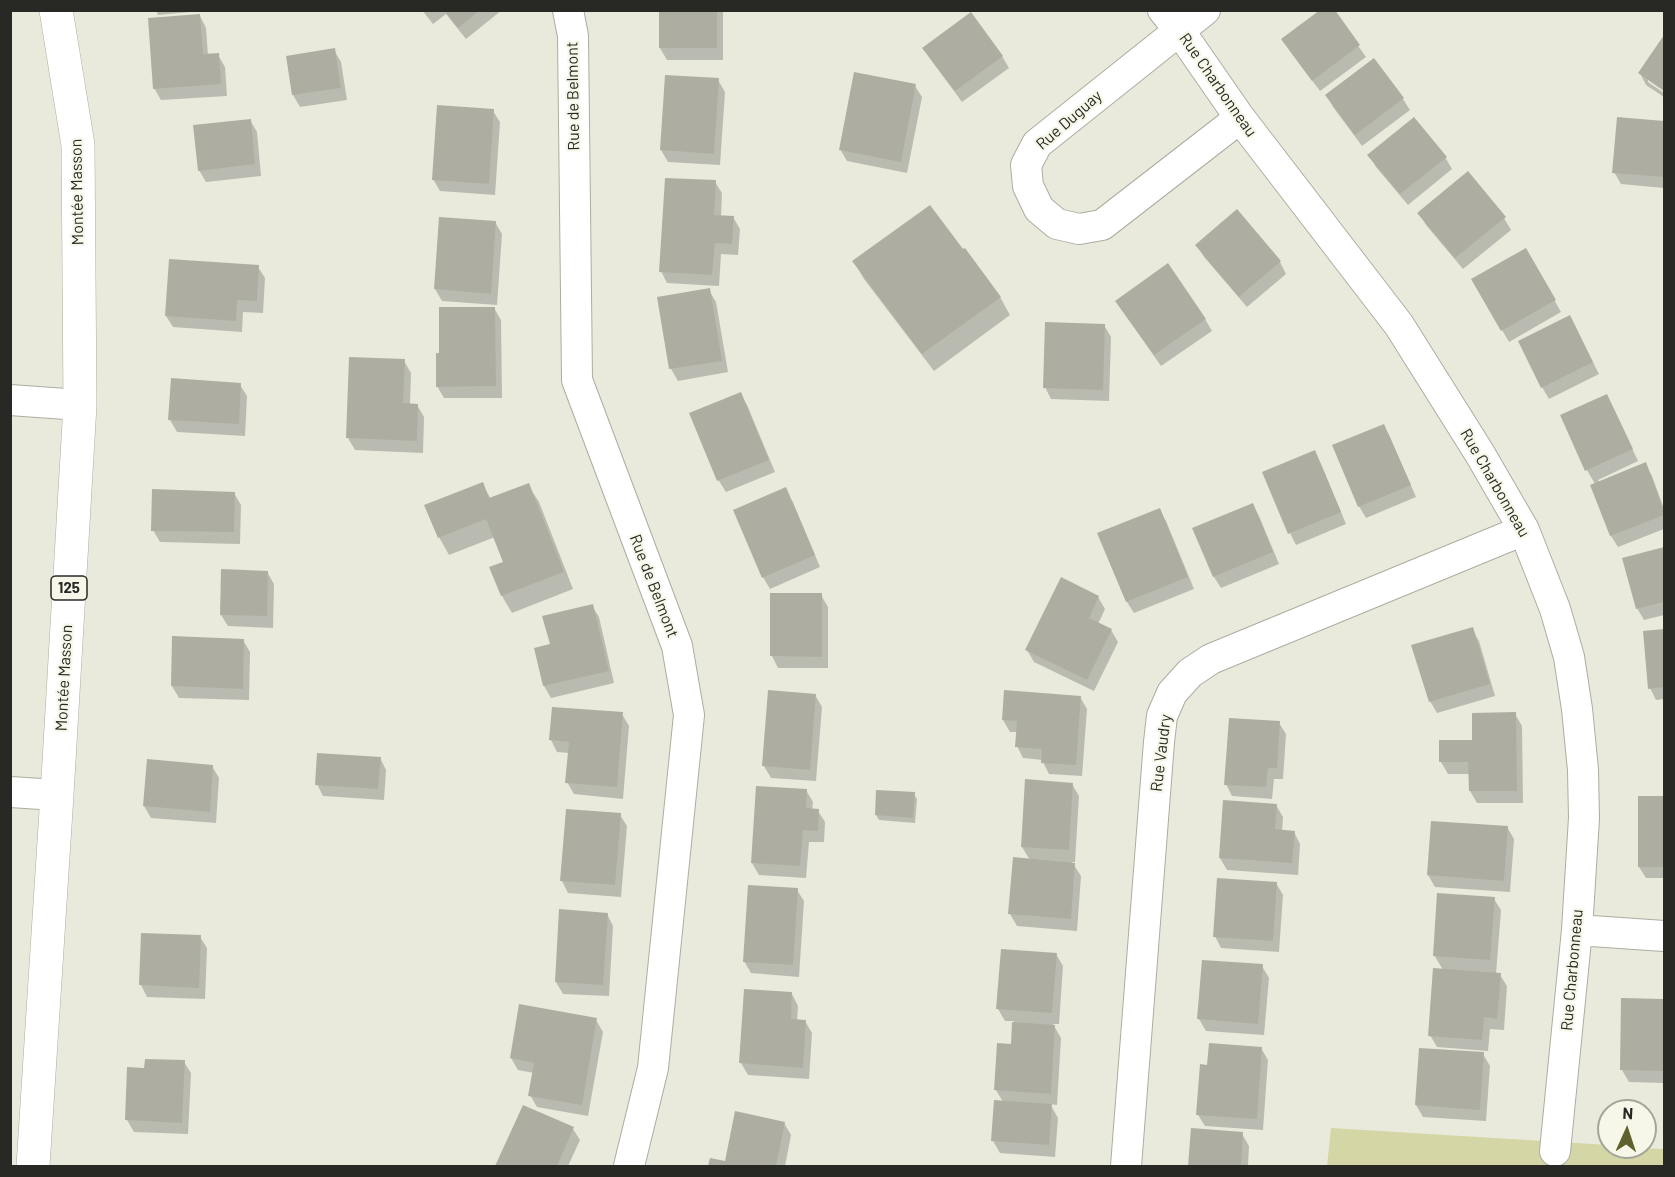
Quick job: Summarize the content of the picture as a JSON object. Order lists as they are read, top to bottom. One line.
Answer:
{"streets":{"main road":["Montée Masson","125"],"street":["Rue Charbonneau","Rue de Belmont","Rue Duguay","Rue Vaudry"]},"crossings":[["Rue Charbonneau","Rue Duguay"],["Rue Charbonneau","Rue Vaudry"]],"north":"top"}
